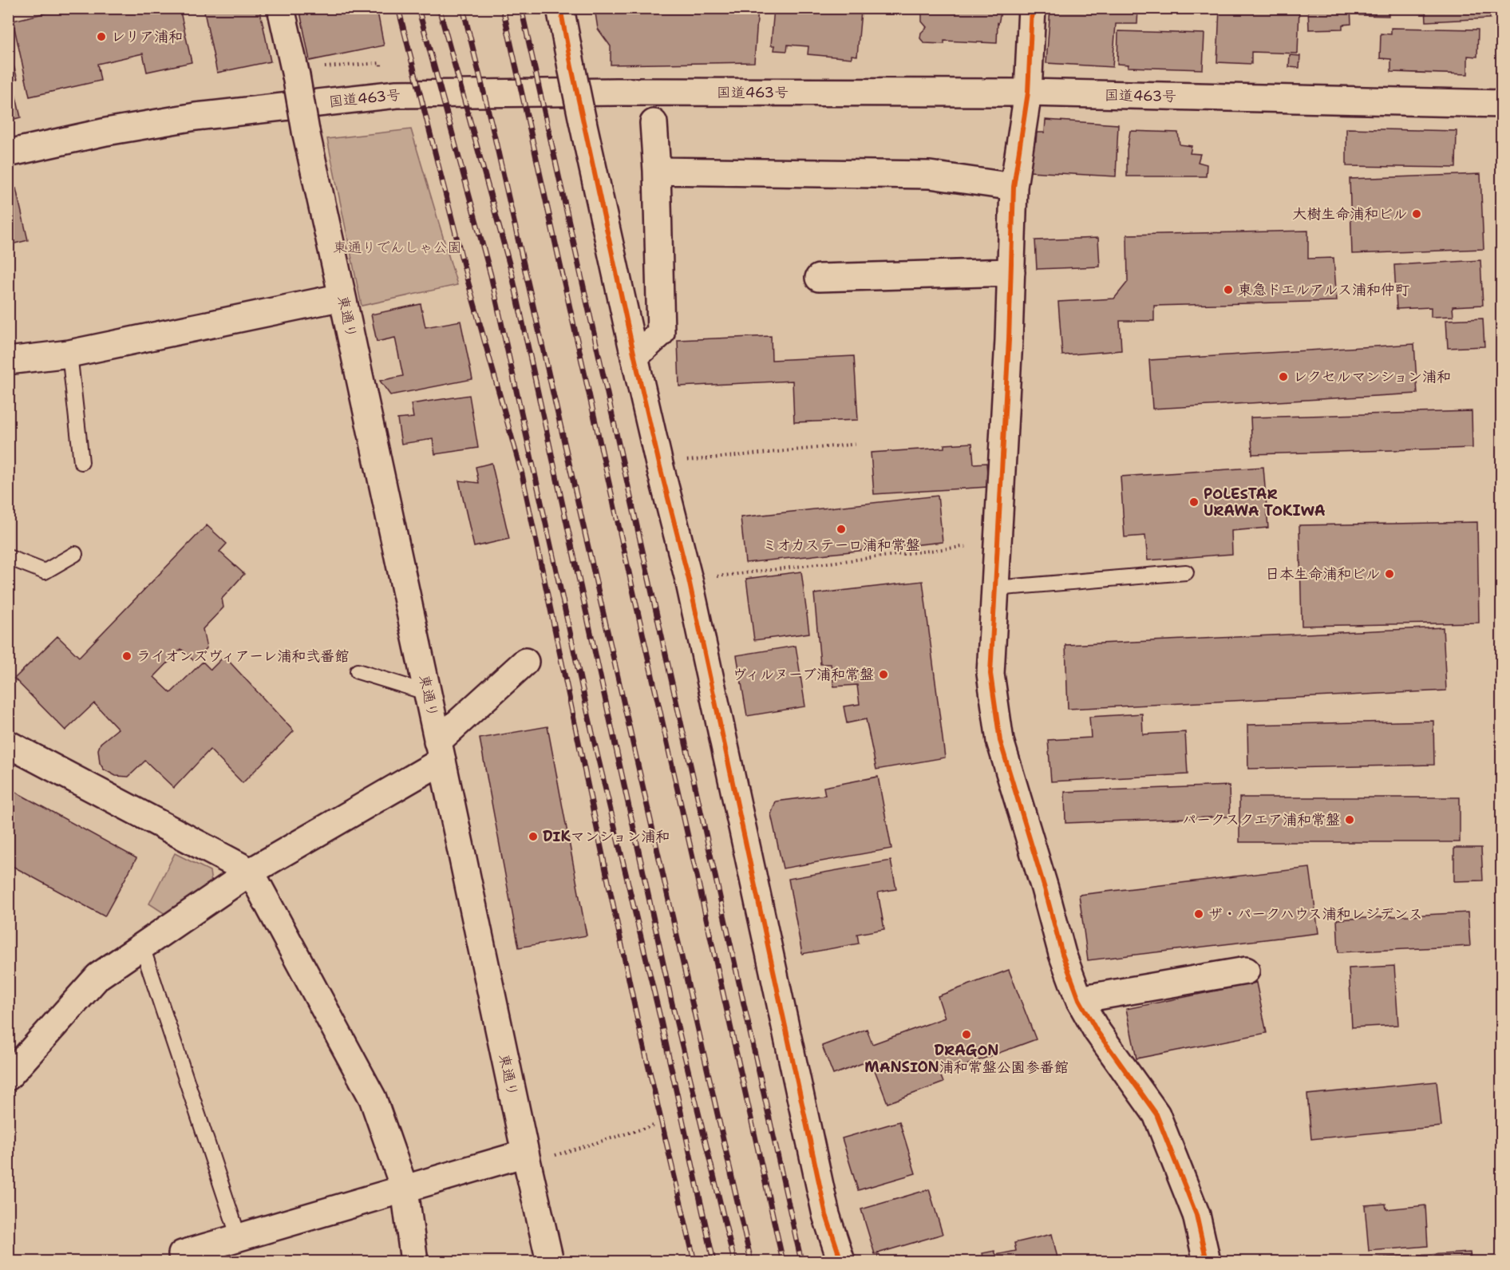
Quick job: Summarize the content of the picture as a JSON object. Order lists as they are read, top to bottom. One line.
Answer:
{"streets":{"main road":["国道463号","東通り"]},"parks":["東通りでんしゃ公園"],"places":["レリア浦和","大樹生命浦和ビル","東急ドエルアルス浦和仲町","レクセルマンション浦和","POLESTAR URAWA TOKIWA","ミオカステーロ浦和常盤","日本生命浦和ビル","ライオンズヴィアーレ浦和弐番館","ヴィルヌーブ浦和常盤","パークスクエア浦和常盤","DIKマンション浦和","ザ・パークハウス浦和レジデンス","DRAGON MANSION浦和常盤公園参番館"]}
